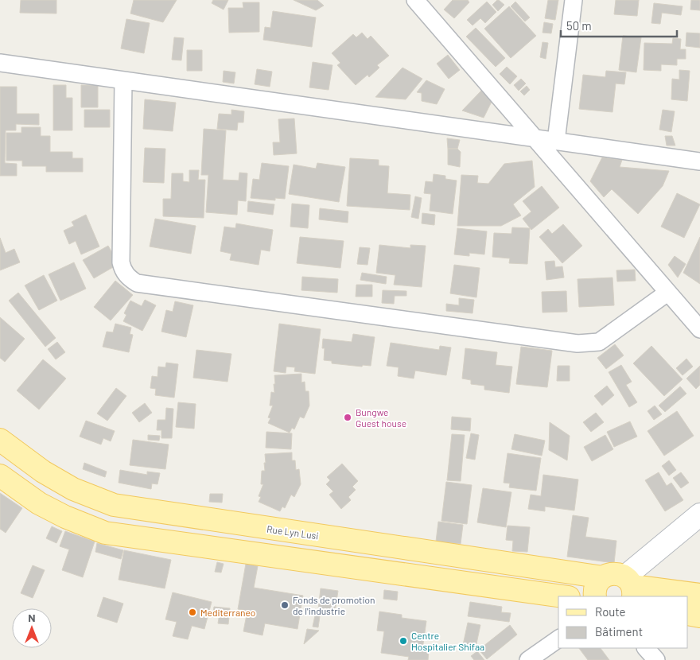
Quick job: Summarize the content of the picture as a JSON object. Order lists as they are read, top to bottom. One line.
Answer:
{"streets":{"main road":["Rue Lyn Lusi"]},"places":["Bungwe Guest house","Fonds de promotion de l'industrie","Mediterraneo","Centre Hospitalier Shifaa"],"legend":["Route","Bâtiment"],"scale_bar":"50 m","north":"top"}
